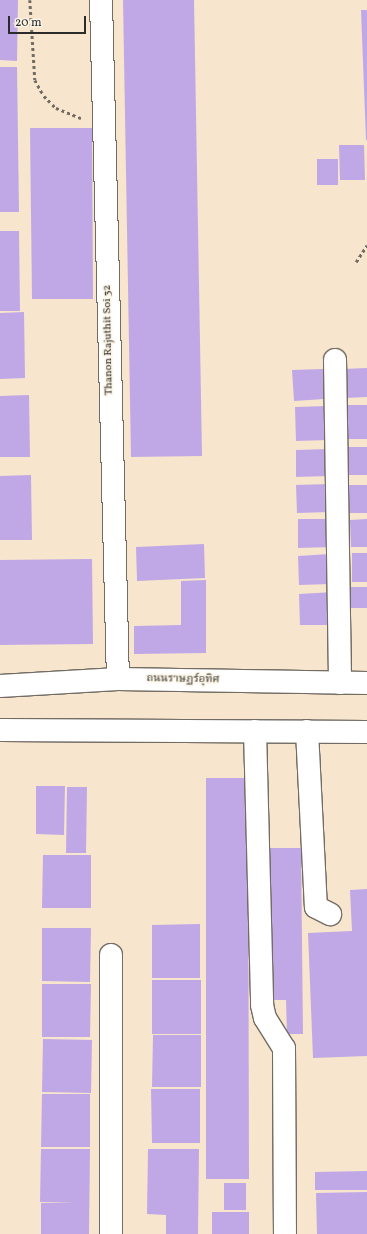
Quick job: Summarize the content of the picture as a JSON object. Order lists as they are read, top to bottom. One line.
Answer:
{"streets":{"street":["Thanon Rajuthit Soi 32","ถนนราษฏร์อุทิศ"]},"crossings":[["Thanon Rajuthit Soi 32","ถนนราษฏร์อุทิศ"]],"scale_bar":"20 m"}
